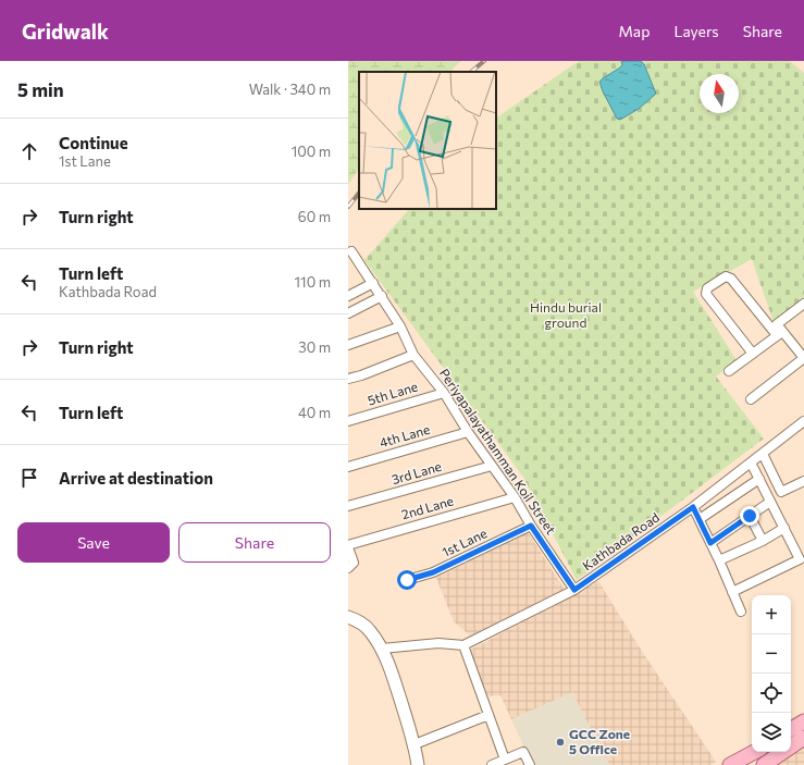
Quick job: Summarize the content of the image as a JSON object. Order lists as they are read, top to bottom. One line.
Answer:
{"streets":{"street":["5th Lane","4th Lane","Periyapalayathamman Koil Street","3rd Lane","2nd Lane","Kathbada Road","1st Lane"]},"crossings":[["5th Lane","Periyapalayathamman Koil Street"],["4th Lane","Periyapalayathamman Koil Street"],["Periyapalayathamman Koil Street","3rd Lane"],["Periyapalayathamman Koil Street","2nd Lane"],["Periyapalayathamman Koil Street","Kathbada Road"],["Periyapalayathamman Koil Street","1st Lane"]],"parks":["Hindu burial ground"],"places":["GCC Zone 5 Office"],"north":"top","page":{"header":"Gridwalk","nav":["Map","Layers","Share"],"heading":["5 min","Walk · 340 m"],"list":[["Continue","1st Lane","100 m"],["Turn right","60 m"],["Turn left","Kathbada Road","110 m"],["Turn right","30 m"],["Turn left","40 m"],"Arrive at destination"],"buttons":["Save","Share"],"map_buttons":["+","−"]}}
